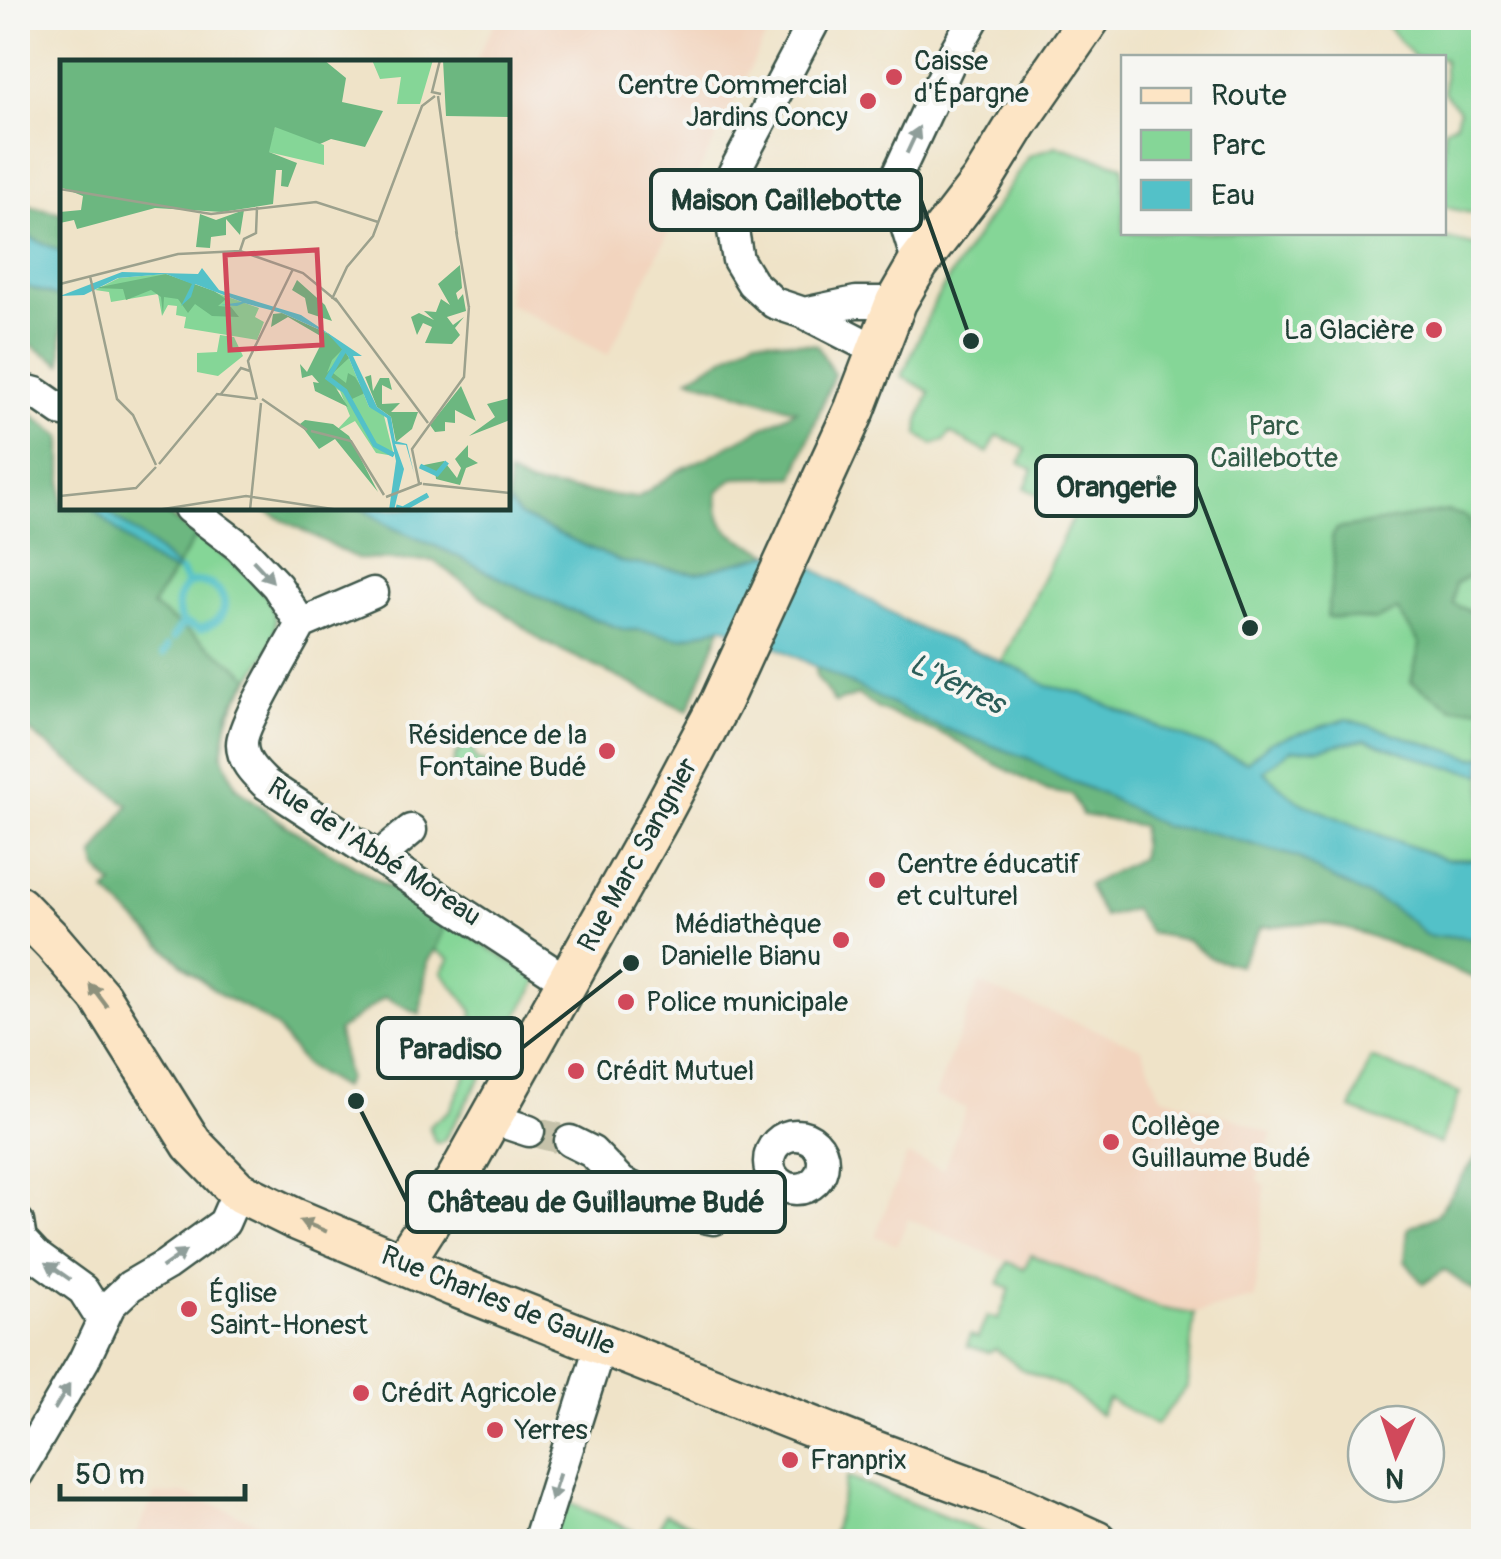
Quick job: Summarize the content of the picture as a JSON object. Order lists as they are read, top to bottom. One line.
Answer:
{"streets":{"street":["Rue de l'Abbé Moreau","Rue Marc Sangnier","Rue Charles de Gaulle"]},"crossings":[["Rue de l'Abbé Moreau","Rue Marc Sangnier"],["Rue Marc Sangnier","Rue Charles de Gaulle"]],"one_way":["Rue Charles de Gaulle"],"water":["L'Yerres"],"parks":["Parc Caillebotte"],"places":["Caisse d'Épargne","Centre Commercial Jardins Concy","La Glacière","Maison Caillebotte","Orangerie","Résidence de la Fontaine Budé","Centre éducatif et culturel","Médiathèque Danielle Bianu","Paradiso","Police municipale","Crédit Mutuel","Château de Guillaume Budé","Collège Guillaume Budé","Église Saint-Honest","Crédit Agricole","Yerres","Franprix"],"legend":["Route","Parc","Eau"],"scale_bar":"50 m","north":"bottom"}
